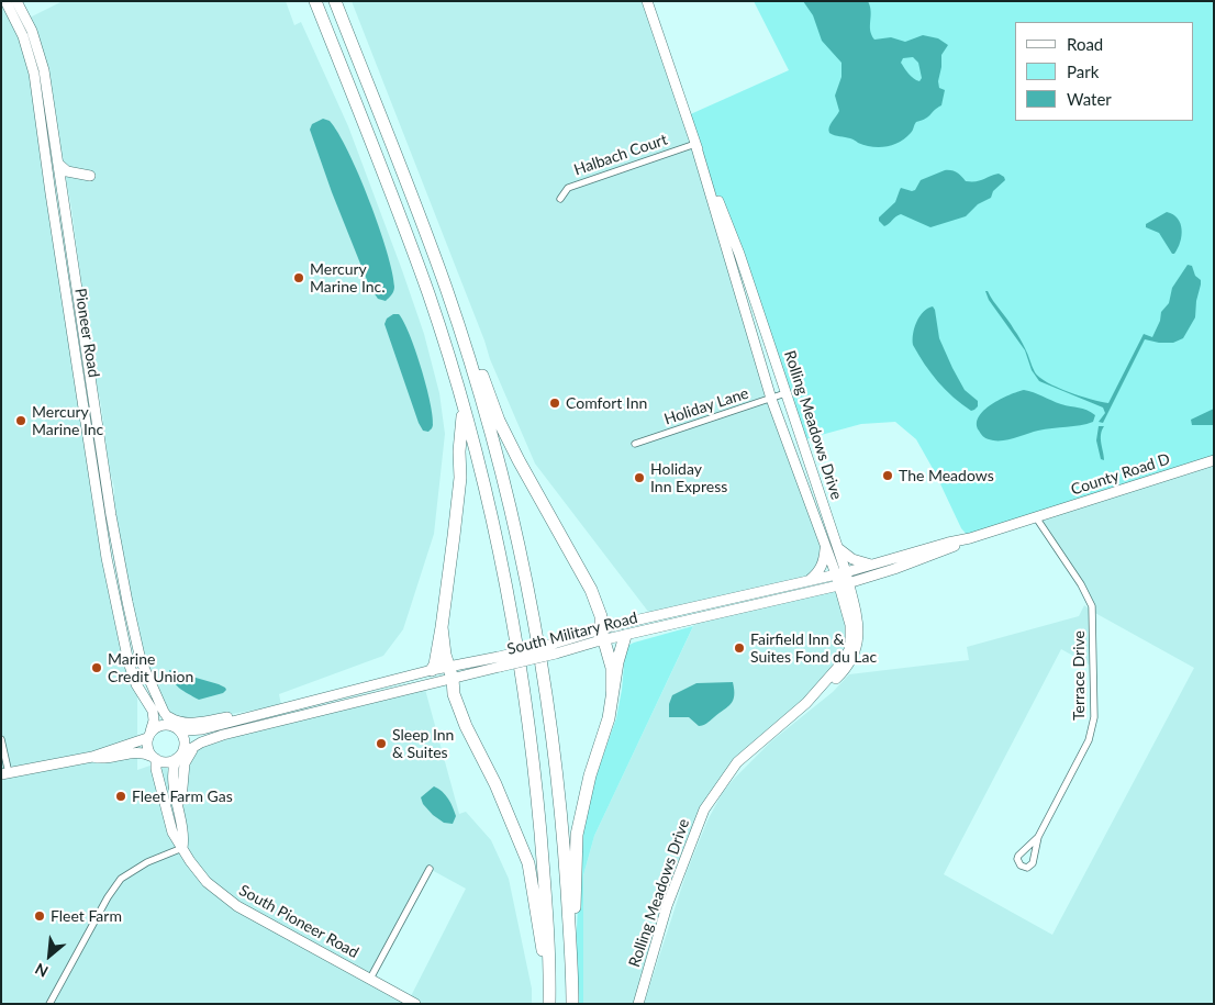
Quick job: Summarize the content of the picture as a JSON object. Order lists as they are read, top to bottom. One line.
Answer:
{"streets":{"main road":["Pioneer Road","Rolling Meadows Drive","County Road D","South Military Road","South Pioneer Road"],"street":["Halbach Court","Holiday Lane","Terrace Drive"]},"crossings":[["Halbach Court","Rolling Meadows Drive"],["Pioneer Road","South Military Road"],["Pioneer Road","South Pioneer Road"],["Holiday Lane","Rolling Meadows Drive"],["Rolling Meadows Drive","South Military Road"],["County Road D","South Military Road"],["County Road D","Terrace Drive"],["South Military Road","Terrace Drive"],["South Military Road","South Pioneer Road"]],"places":["Mercury Marine Inc.","Comfort Inn","Mercury Marine Inc","The Meadows","Holiday Inn Express","Fairfield Inn & Suites Fond du Lac","Marine Credit Union","Sleep Inn & Suites","Fleet Farm Gas","Fleet Farm"],"legend":["Road","Park","Water"],"north":"bottom left"}
